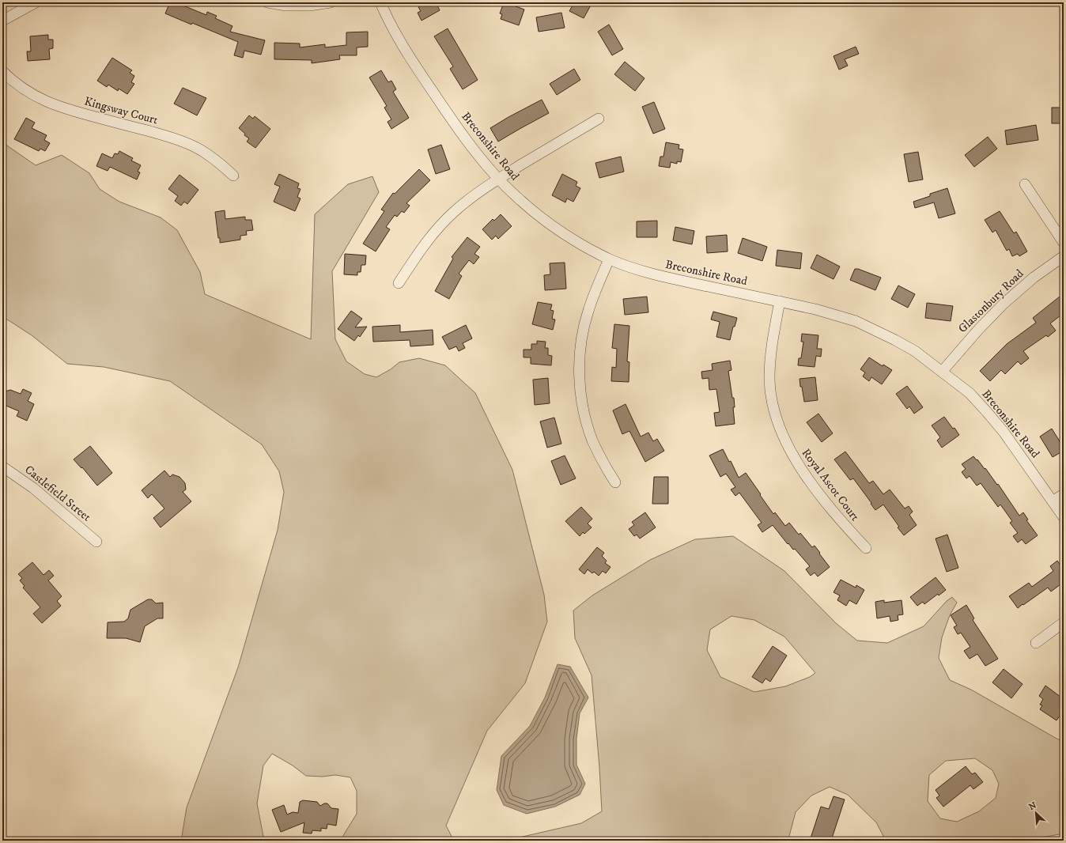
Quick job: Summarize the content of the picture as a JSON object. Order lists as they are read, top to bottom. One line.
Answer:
{"streets":{"street":["Kingsway Court","Breconshire Road","Glastonbury Road","Royal Ascot Court","Castlefield Street"]},"crossings":[["Breconshire Road","Glastonbury Road"],["Breconshire Road","Royal Ascot Court"]],"north":"top left"}
